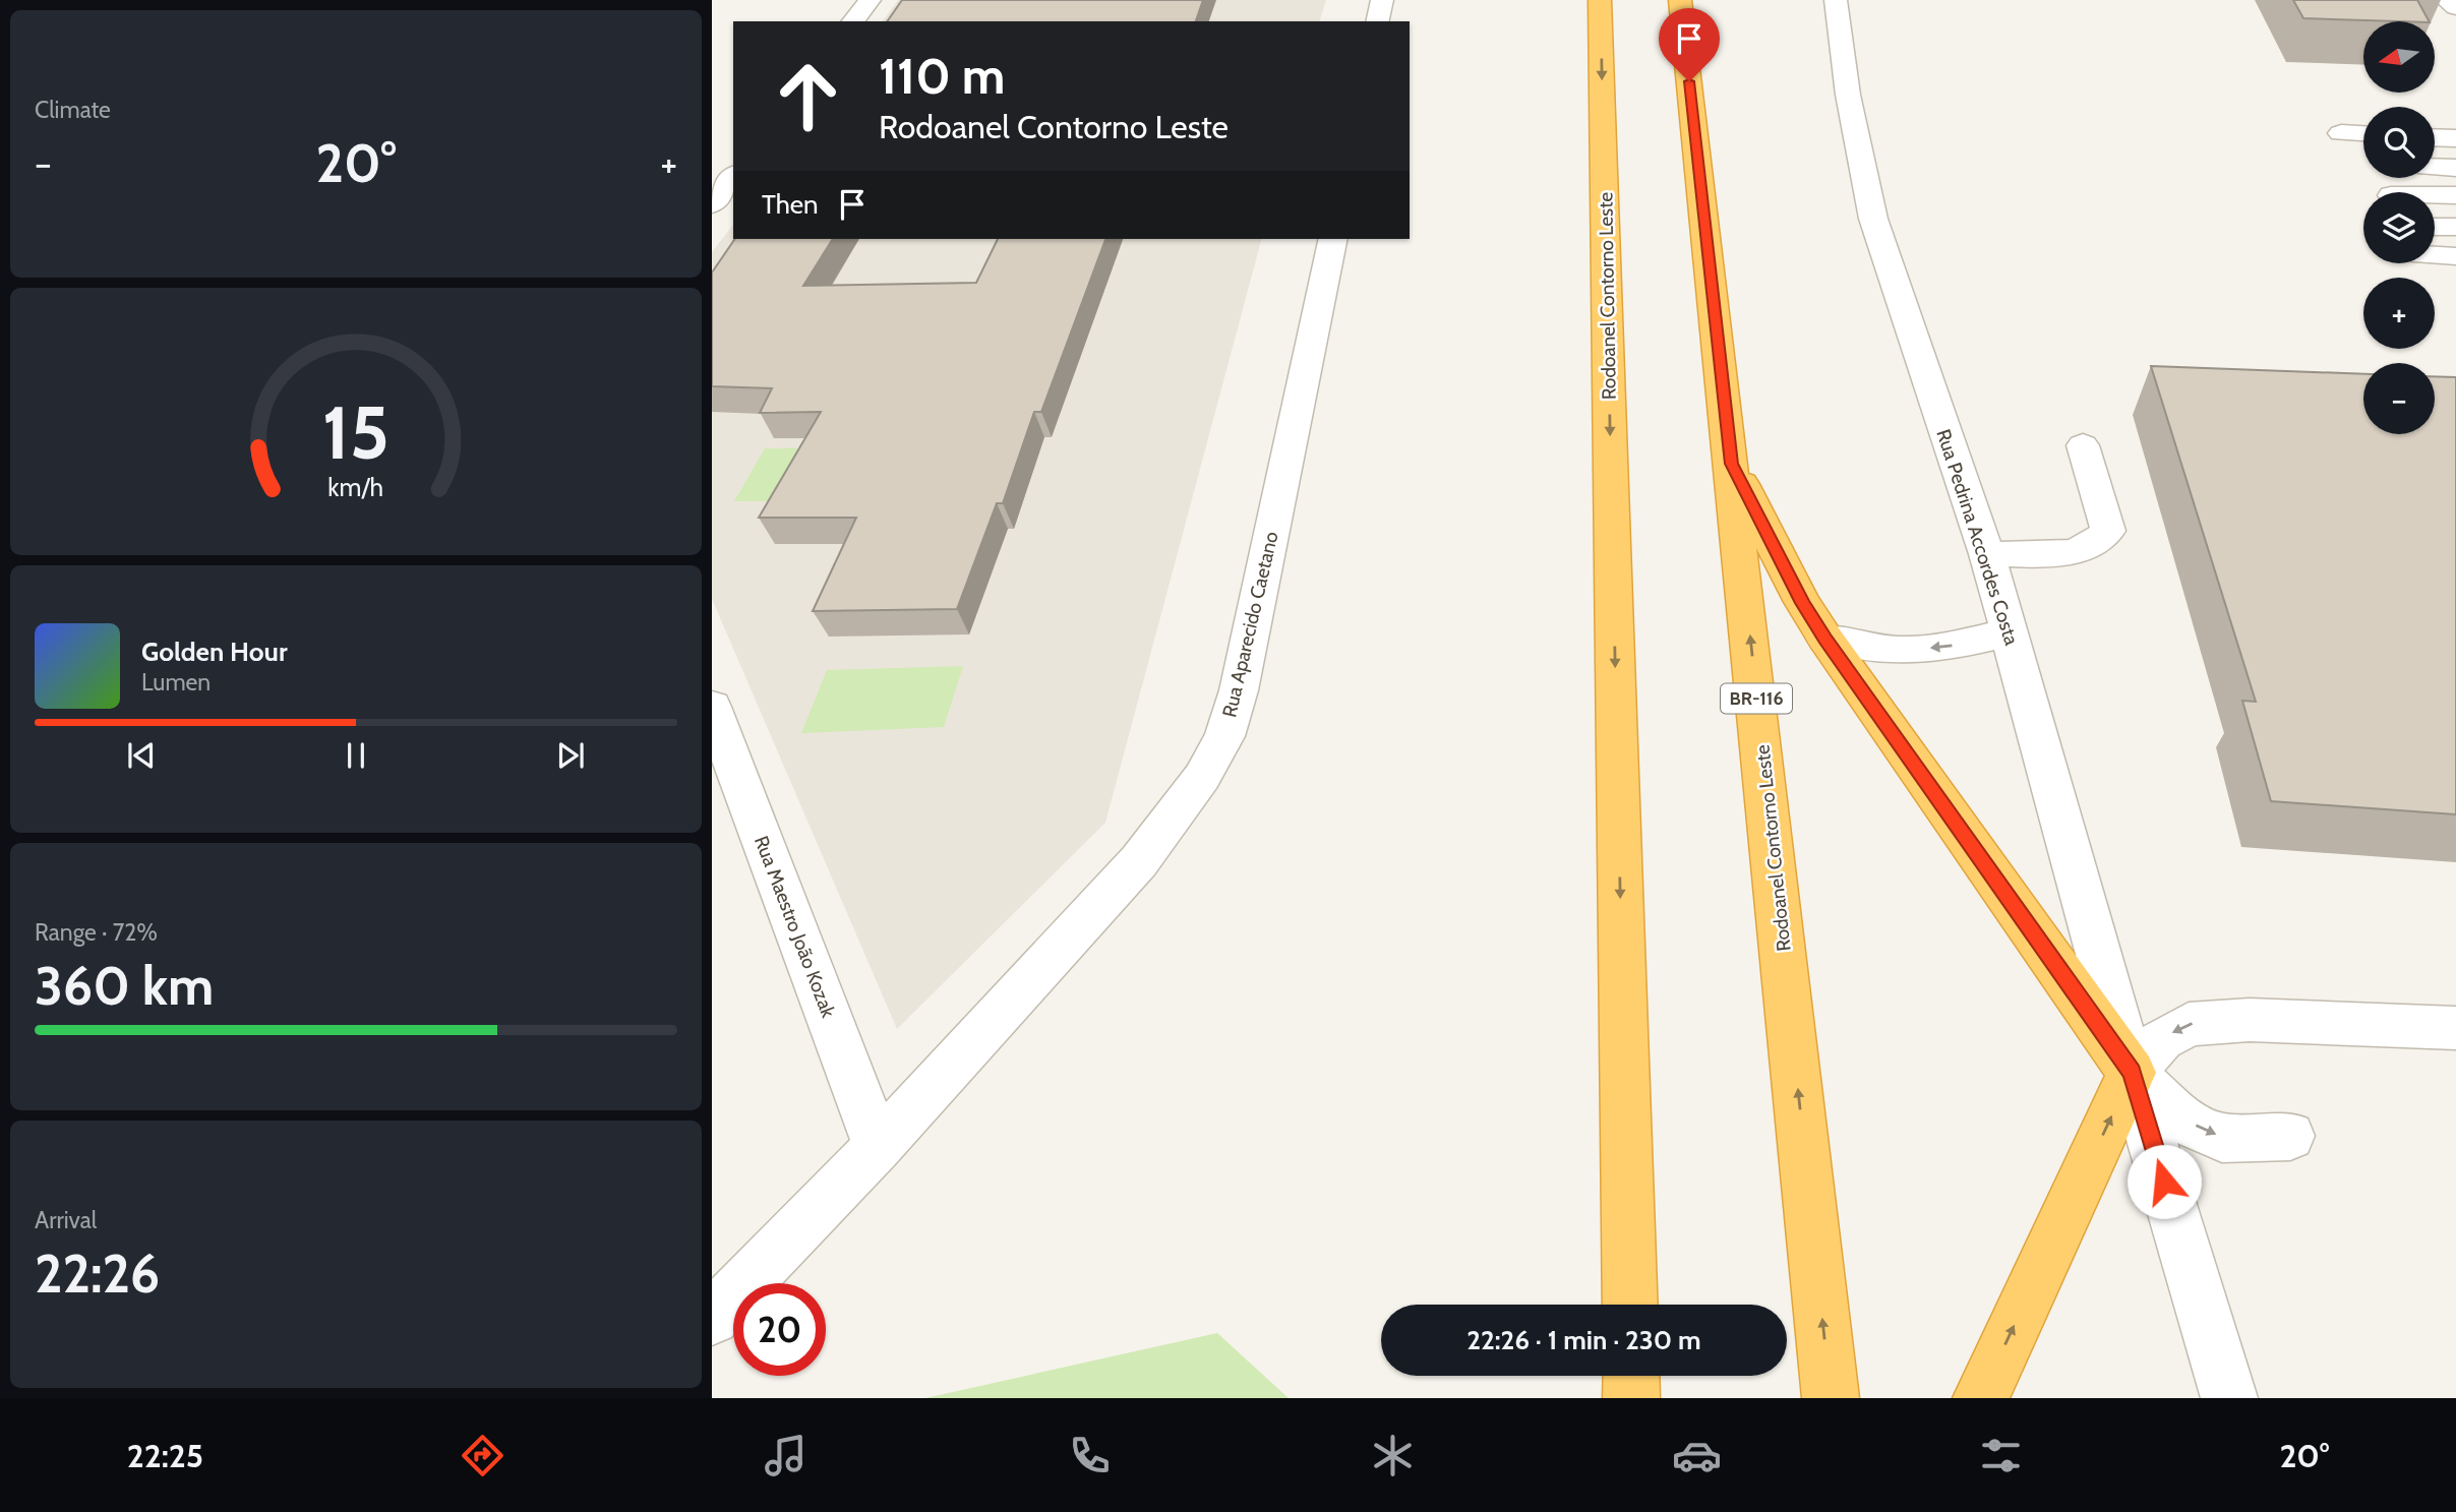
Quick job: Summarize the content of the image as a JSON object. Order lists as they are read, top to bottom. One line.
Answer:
{"streets":{"highway":["Rodoanel Contorno Leste","BR-116"],"street":["Rua Pedrina Accordes Costa","Rua Aparecido Caetano","Rua Maestro João Kozak"]},"crossings":[["Rua Aparecido Caetano","Rua Maestro João Kozak"]],"north":"left","page":{"tile":["Climate",["Range · 72%","360 km"],["Arrival","22:26"]],"map_buttons":["+","−"],"turn":["110 m","Rodoanel Contorno Leste"],"heat":["−","20°","+"],"then":"Then","song":["Golden Hour","Lumen"],"limit":"20","trip":"22:26 · 1 min · 230 m","tabs":["22:25","20°"],"gauge":["15","km/h"]}}
